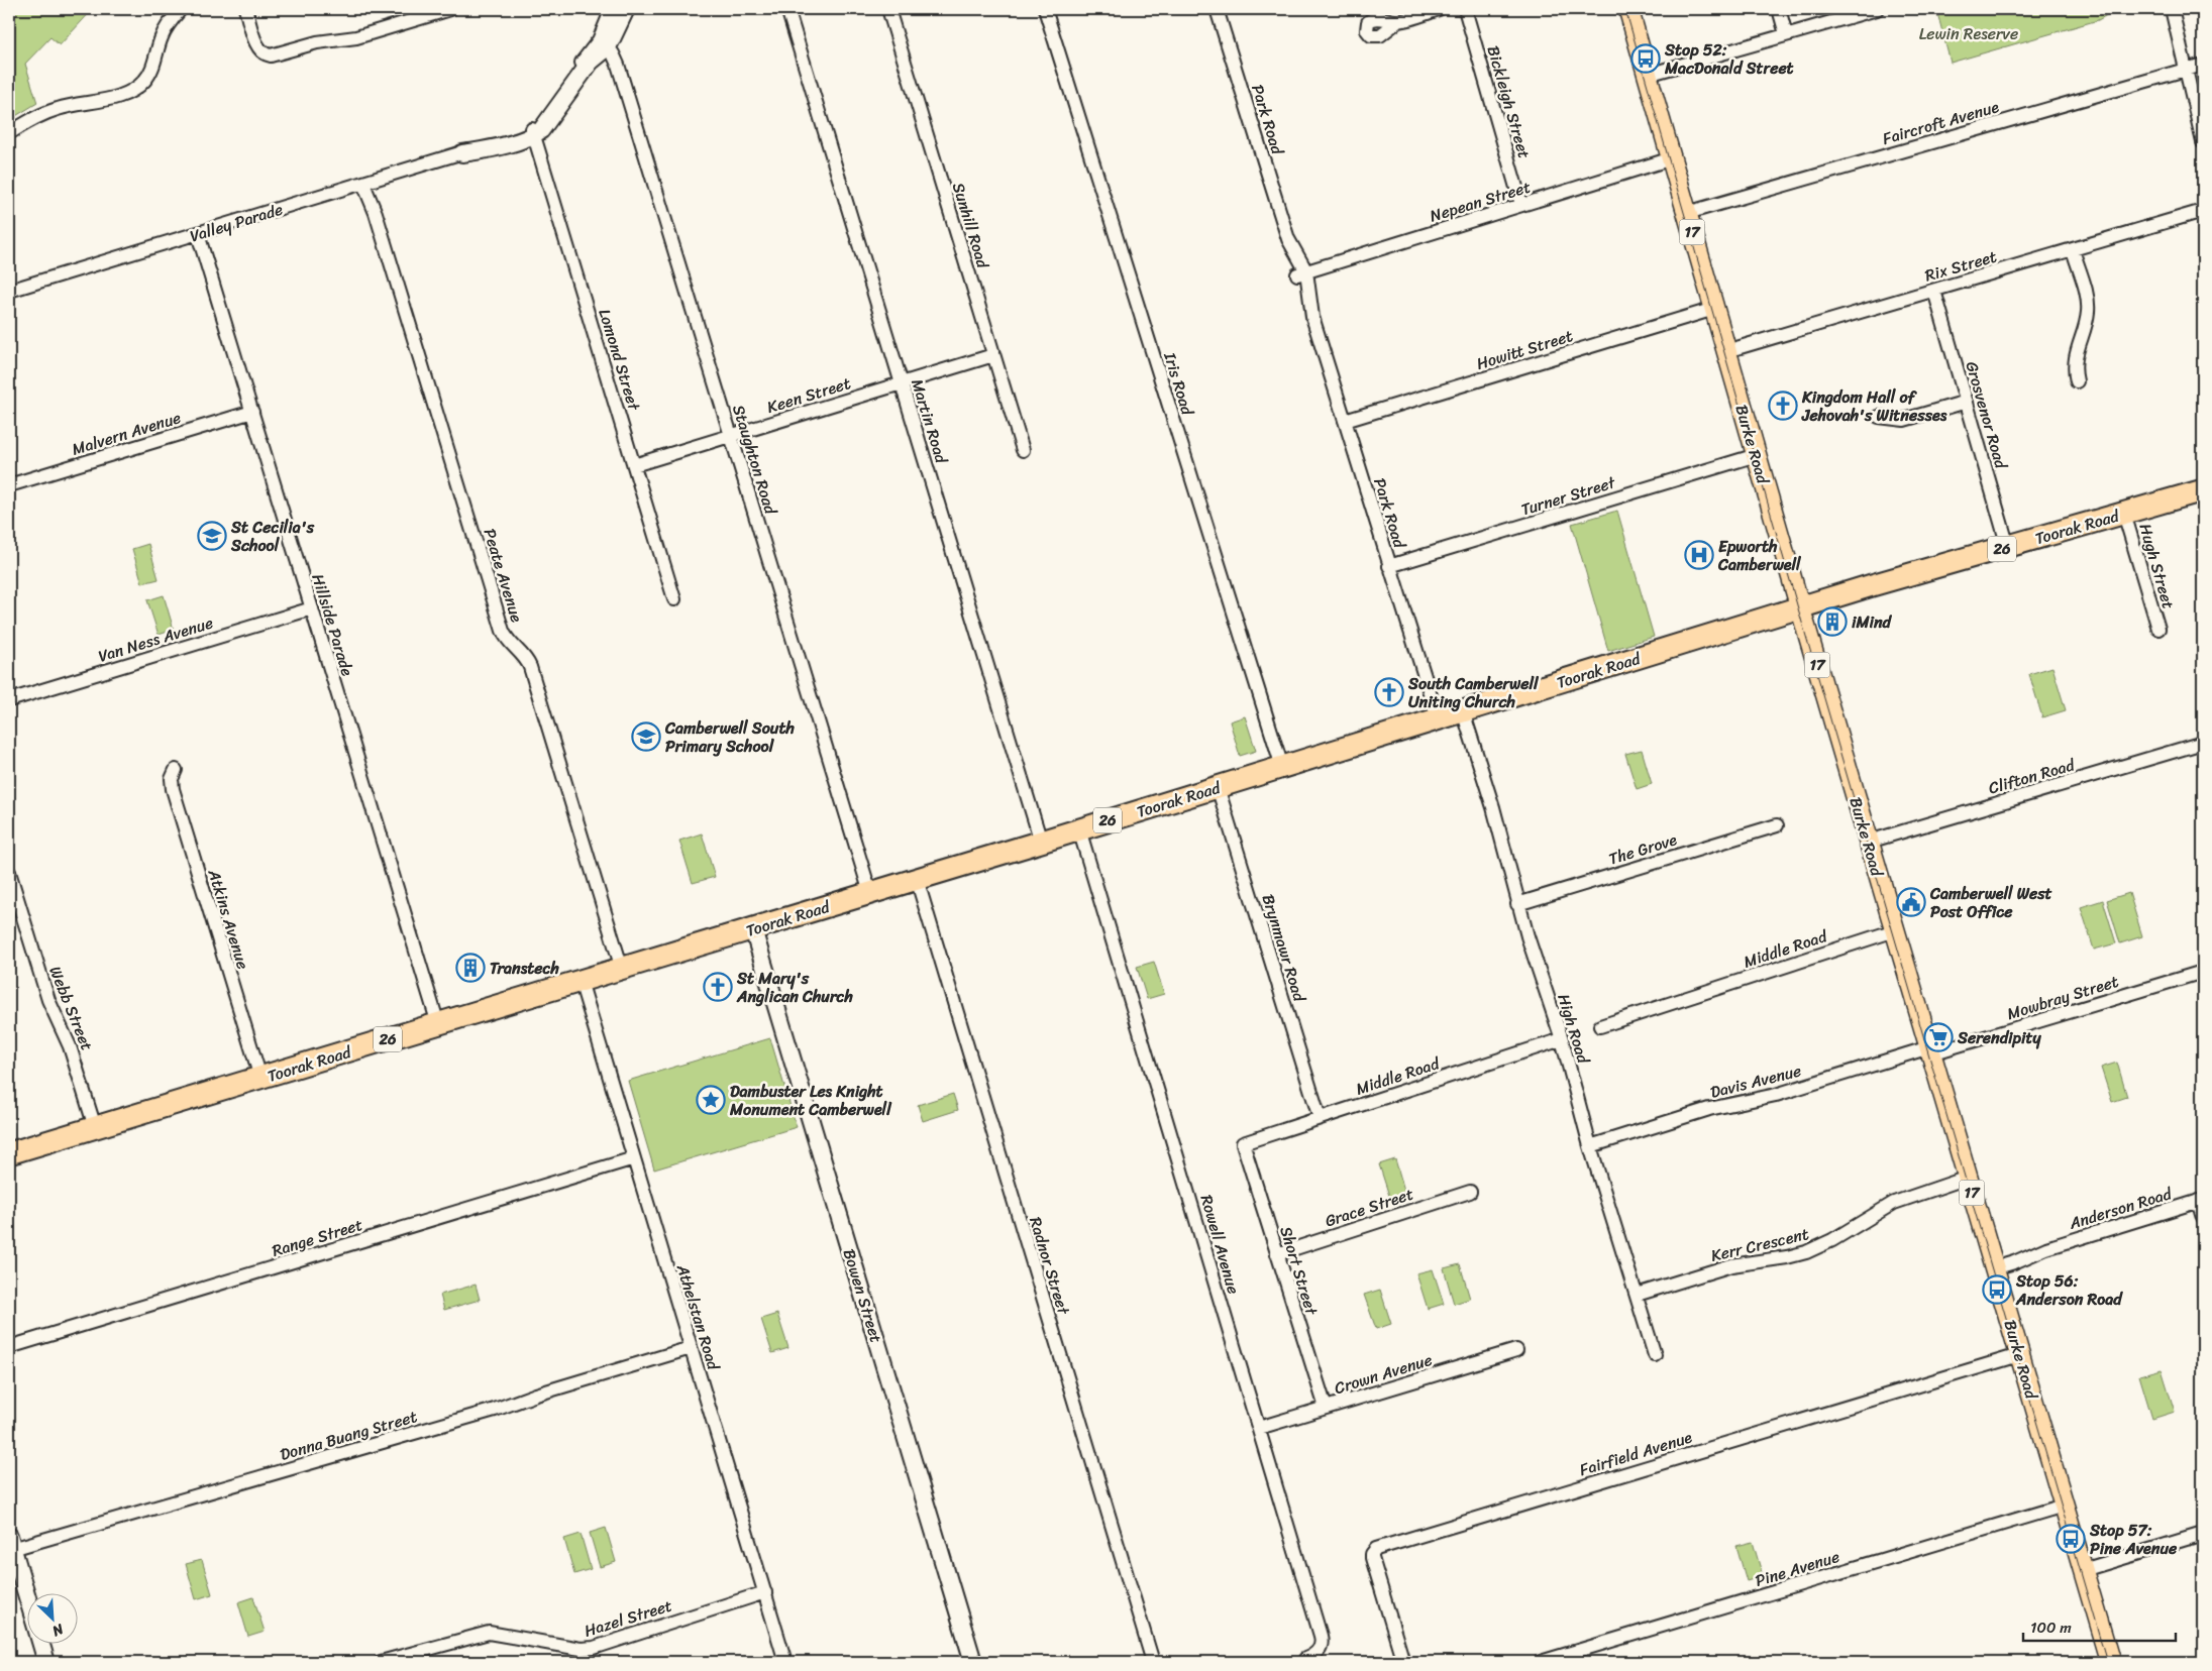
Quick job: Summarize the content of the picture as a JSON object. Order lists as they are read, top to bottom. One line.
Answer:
{"streets":{"highway":["Toorak Road","26"],"main road":["17","Burke Road"],"street":["Bickleigh Street","Park Road","Faircroft Avenue","Nepean Street","Valley Parade","Sunhill Road","Rix Street","Howitt Street","Lomond Street","Iris Road","Keen Street","Grosvenor Road","Martin Road","Malvern Avenue","Staughton Road","Turner Street","Hugh Street","Peate Avenue","Hillside Parade","Van Ness Avenue","Clifton Road","The Grove","Atkins Avenue","Brynmawr Road","Middle Road","Mowbray Street","Webb Street","High Road","Davis Avenue","Grace Street","Anderson Road","Range Street","Rowell Avenue","Kerr Crescent","Radnor Street","Short Street","Bowen Street","Athelstan Road","Crown Avenue","Donna Buang Street","Fairfield Avenue","Pine Avenue","Hazel Street"]},"crossings":[["Bickleigh Street","Nepean Street"],["Park Road","Nepean Street"],["Park Road","Howitt Street"],["Park Road","Turner Street"],["Park Road","Toorak Road"],["Faircroft Avenue","Burke Road"],["Nepean Street","Burke Road"],["Valley Parade","Lomond Street"],["Valley Parade","Peate Avenue"],["Valley Parade","Hillside Parade"],["Sunhill Road","Keen Street"],["Rix Street","Grosvenor Road"],["Rix Street","Burke Road"],["Howitt Street","Burke Road"],["Lomond Street","Keen Street"],["Iris Road","Toorak Road"],["Keen Street","Martin Road"],["Keen Street","Staughton Road"],["Grosvenor Road","Toorak Road"],["Martin Road","Toorak Road"],["Malvern Avenue","Hillside Parade"],["Burke Road","Turner Street"],["Burke Road","Toorak Road"],["Burke Road","Clifton Road"],["Burke Road","Middle Road"],["Burke Road","Mowbray Street"],["Burke Road","Davis Avenue"],["Burke Road","Anderson Road"],["Burke Road","Kerr Crescent"],["Burke Road","Fairfield Avenue"],["Burke Road","Pine Avenue"],["Staughton Road","Toorak Road"],["Toorak Road","Hugh Street"],["Toorak Road","Peate Avenue"],["Toorak Road","Hillside Parade"],["Toorak Road","Atkins Avenue"],["Toorak Road","Brynmawr Road"],["Toorak Road","Webb Street"],["Toorak Road","High Road"],["Toorak Road","Rowell Avenue"],["Toorak Road","Radnor Street"],["Toorak Road","Bowen Street"],["Toorak Road","Athelstan Road"],["Hillside Parade","Van Ness Avenue"],["The Grove","High Road"],["Brynmawr Road","Middle Road"],["Middle Road","High Road"],["Middle Road","Short Street"],["Mowbray Street","Davis Avenue"],["High Road","Davis Avenue"],["High Road","Kerr Crescent"],["Grace Street","Short Street"],["Range Street","Athelstan Road"],["Rowell Avenue","Crown Avenue"],["Short Street","Crown Avenue"],["Athelstan Road","Donna Buang Street"],["Athelstan Road","Hazel Street"]],"parks":["Lewin Reserve"],"places":{"bus stop":["Stop 52: MacDonald Street","Stop 56: Anderson Road","Stop 57: Pine Avenue"],"church":["Kingdom Hall of Jehovah's Witnesses","South Camberwell Uniting Church","St Mary's Anglican Church"],"school or university":["St Cecilia's School","Camberwell South Primary School"],"hospital":["Epworth Camberwell"],"building":["iMind","Transtech"],"public building":["Camberwell West Post Office"],"supermarket":["Serendipity"],"place":["Dambuster Les Knight Monument Camberwell"]},"scale_bar":"100 m","north":"bottom right"}
